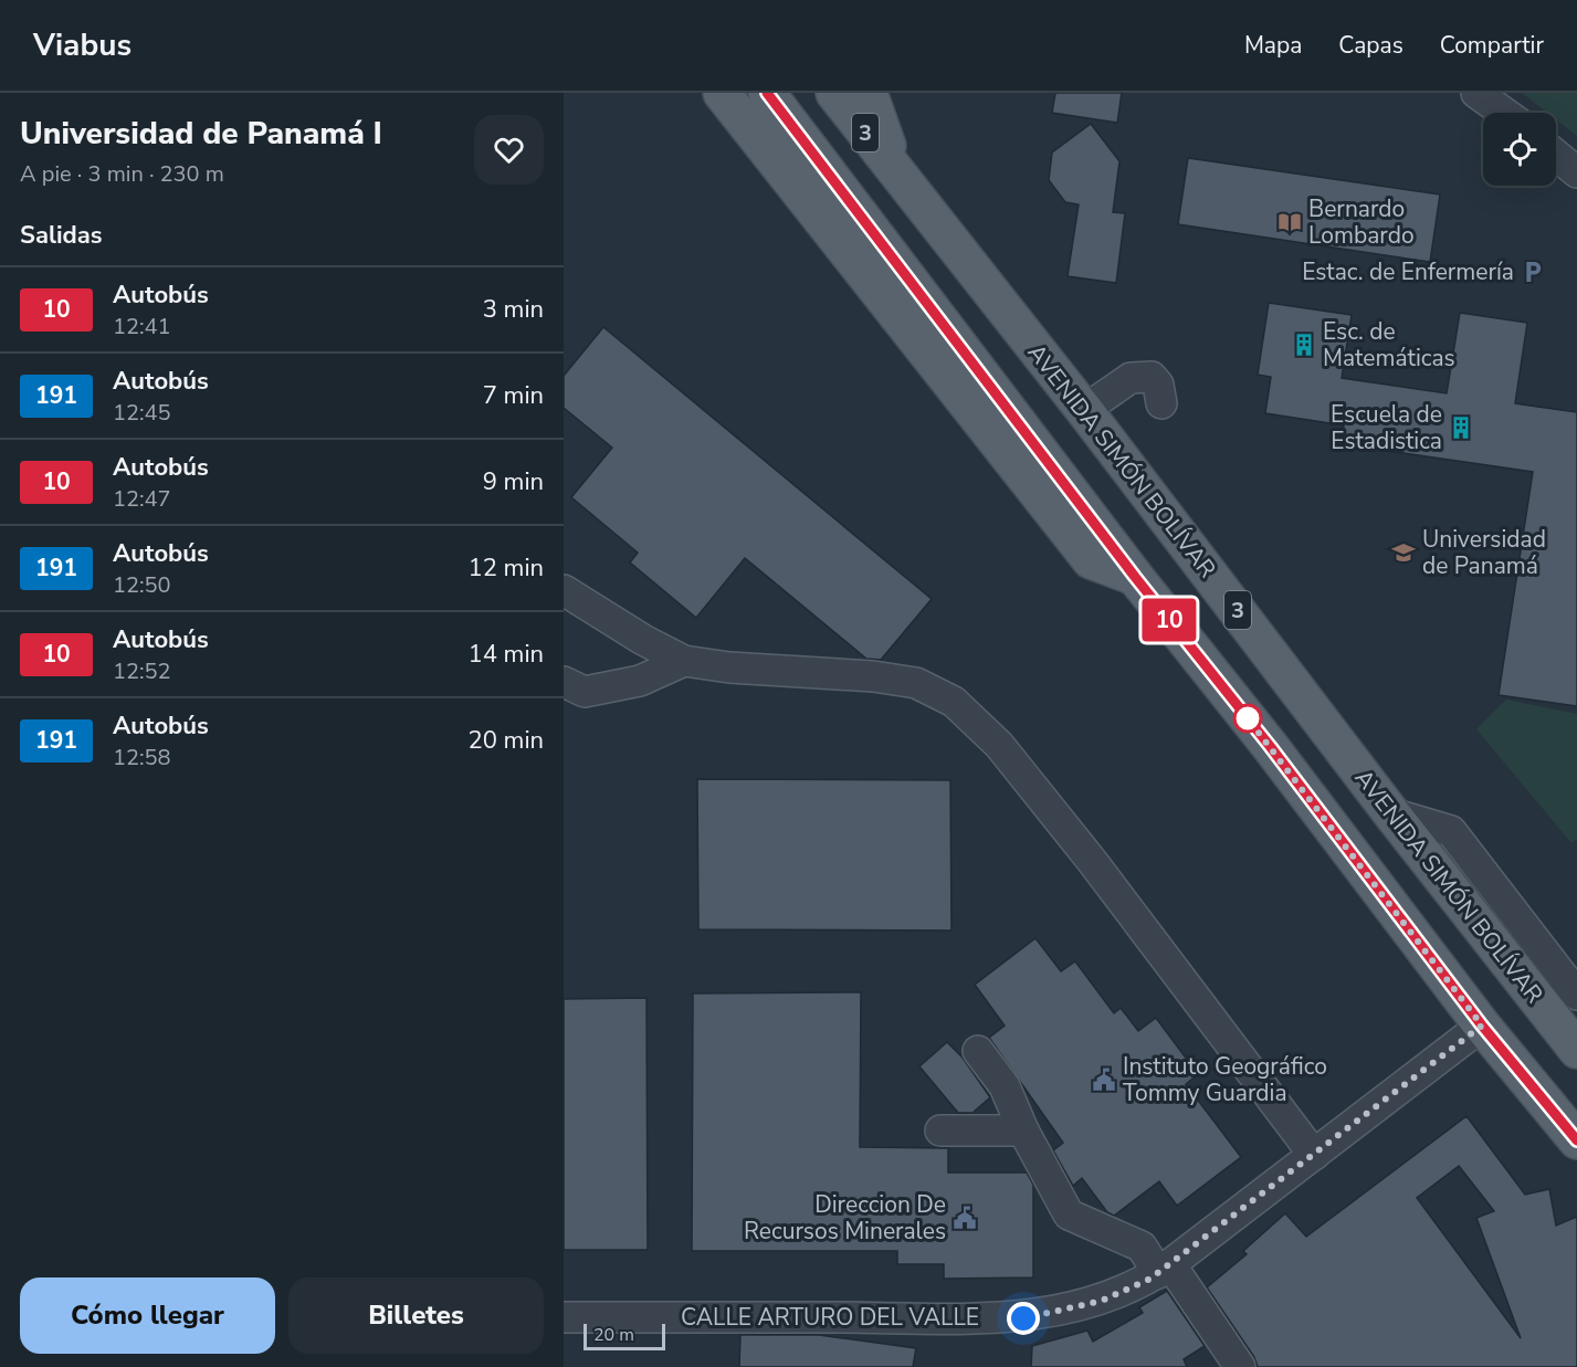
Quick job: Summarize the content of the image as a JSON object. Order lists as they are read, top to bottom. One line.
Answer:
{"streets":{"main road":["3","AVENIDA SIMÓN BOLÍVAR"],"street":["CALLE ARTURO DEL VALLE"]},"crossings":[["3","CALLE ARTURO DEL VALLE"]],"places":{"library":["Bernardo Lombardo"],"parking":["Estac. de Enfermería"],"building":["Esc. de Matemáticas","Escuela de Estadistica"],"school or university":["Universidad de Panamá"],"public building":["Instituto Geográfico Tommy Guardia","Direccion De Recursos Minerales"]},"lines":["bus line 10"],"scale_bar":"20 m","page":{"header":"Viabus","nav":["Mapa","Capas","Compartir"],"heading":[["Universidad de Panamá I","A pie · 3 min · 230 m"],"Salidas"],"on_map":"10","list":[{"mark":"10","name":"Autobús","note":"12:41","value":"3 min"},{"mark":"191","name":"Autobús","note":"12:45","value":"7 min"},{"mark":"10","name":"Autobús","note":"12:47","value":"9 min"},{"mark":"191","name":"Autobús","note":"12:50","value":"12 min"},{"mark":"10","name":"Autobús","note":"12:52","value":"14 min"},{"mark":"191","name":"Autobús","note":"12:58","value":"20 min"}],"buttons":["Cómo llegar","Billetes"],"scale":"20 m"}}
